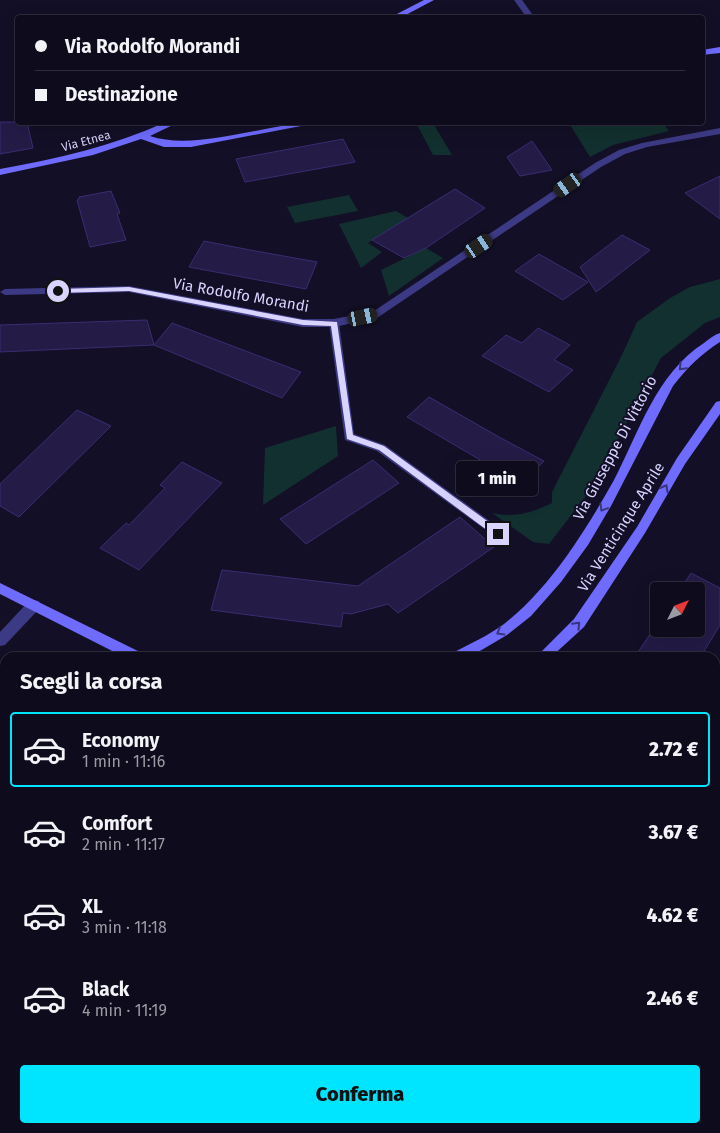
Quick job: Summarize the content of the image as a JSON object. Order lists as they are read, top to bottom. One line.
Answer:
{"streets":{"street":["Via Etnea","Via Rodolfo Morandi","Via Giuseppe Di Vittorio","Via Venticinque Aprile"]},"one_way":["Via Giuseppe Di Vittorio","Via Venticinque Aprile"],"north":"top right","page":{"banner":["Via Rodolfo Morandi","Destinazione"],"bubble":"1 min","heading":"Scegli la corsa","list":[{"name":"Economy","note":"1 min · 11:16","value":"2.72 €"},{"name":"Comfort","note":"2 min · 11:17","value":"3.67 €"},{"name":"XL","note":"3 min · 11:18","value":"4.62 €"},{"name":"Black","note":"4 min · 11:19","value":"2.46 €"}],"buttons":"Conferma"}}
